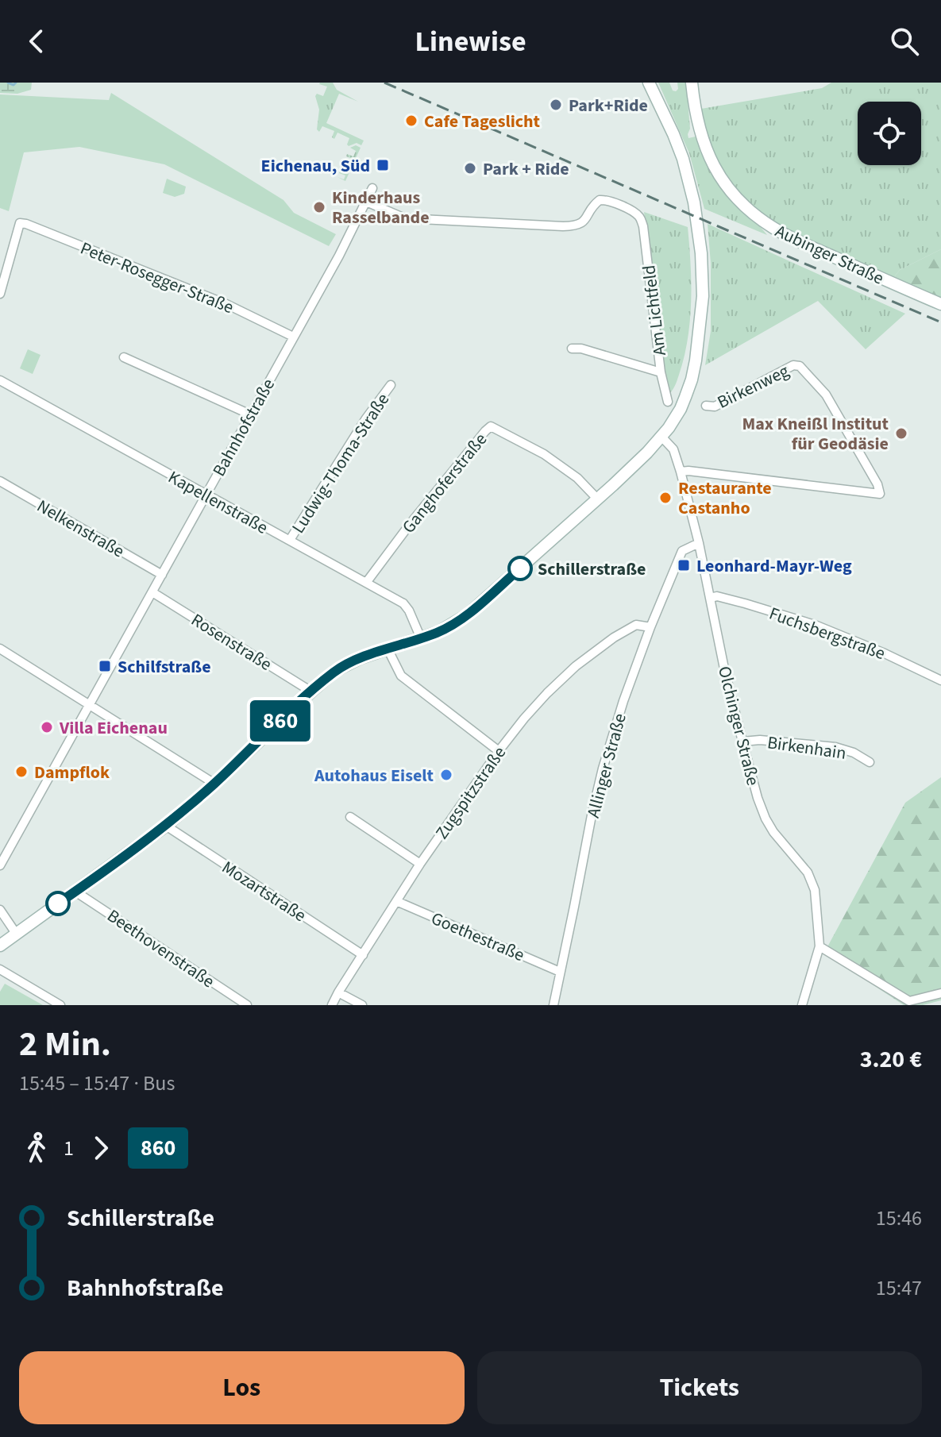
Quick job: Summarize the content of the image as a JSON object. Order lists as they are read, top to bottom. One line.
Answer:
{"streets":{"main road":["Aubinger Straße"],"street":["Peter-Rosegger-Straße","Am Lichtfeld","Birkenweg","Bahnhofstraße","Ludwig-Thoma-Straße","Ganghoferstraße","Kapellenstraße","Nelkenstraße","Fuchsbergstraße","Rosenstraße","Olchinger Straße","Birkenhain","Allinger Straße","Zugspitzstraße","Mozartstraße","Goethestraße","Beethovenstraße"]},"crossings":[["Peter-Rosegger-Straße","Bahnhofstraße"],["Am Lichtfeld","Bahnhofstraße"],["Birkenweg","Olchinger Straße"],["Bahnhofstraße","Kapellenstraße"],["Bahnhofstraße","Nelkenstraße"],["Bahnhofstraße","Rosenstraße"],["Ludwig-Thoma-Straße","Kapellenstraße"],["Ganghoferstraße","Kapellenstraße"],["Fuchsbergstraße","Olchinger Straße"],["Olchinger Straße","Birkenhain"],["Olchinger Straße","Allinger Straße"],["Allinger Straße","Zugspitzstraße"],["Allinger Straße","Goethestraße"],["Zugspitzstraße","Mozartstraße"],["Zugspitzstraße","Goethestraße"]],"places":{"other":["Park+Ride","Cafe Tageslicht","Park + Ride","Kinderhaus Rasselbande","Max Kneißl Institut für Geodäsie","Restaurante Castanho","Schillerstraße","Villa Eichenau","Dampflok","Autohaus Eiselt"],"transit":["Eichenau, Süd","Leonhard-Mayr-Weg","Schilfstraße"]},"lines":["bus line 860"],"page":{"header":"Linewise","on_map":"860","heading":["2 Min.","15:45 – 15:47 · Bus","3.20 €"],"legs":["1","860"],"list":[{"name":"Schillerstraße","value":"15:46"},{"name":"Bahnhofstraße","value":"15:47"}],"buttons":["Los","Tickets"]}}
